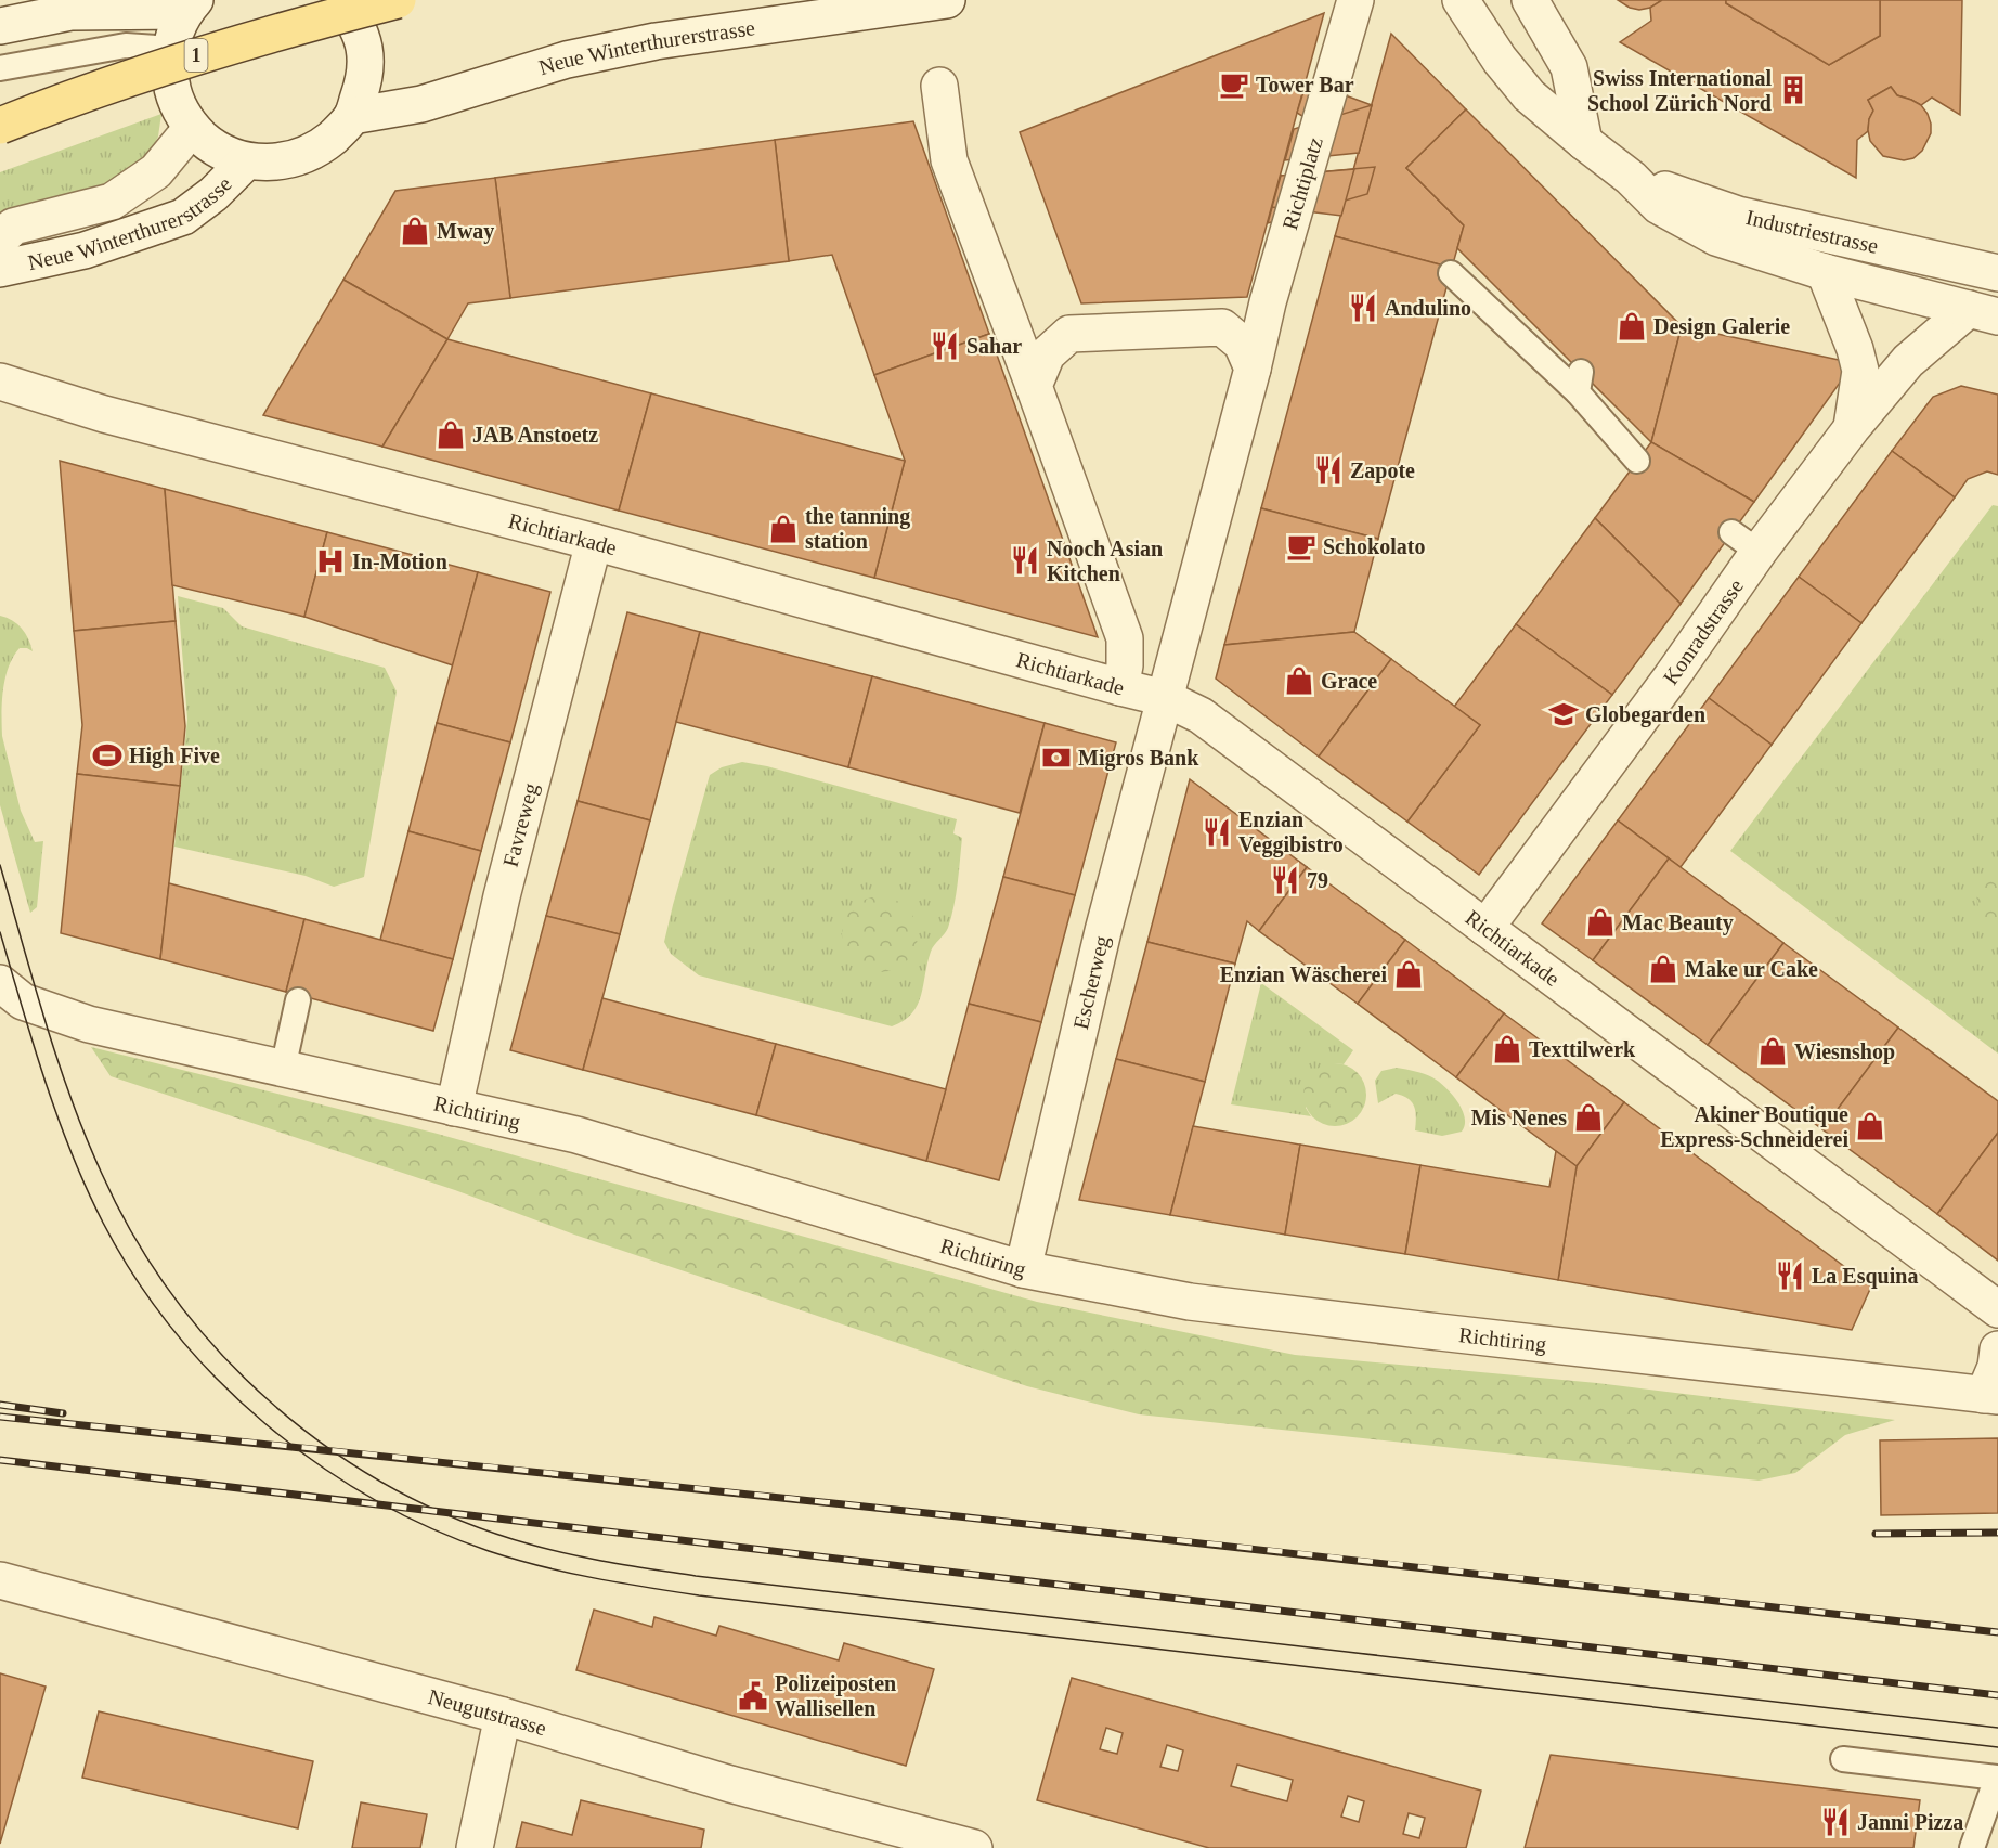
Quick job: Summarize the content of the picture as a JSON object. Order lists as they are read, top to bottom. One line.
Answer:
{"streets":{"main road":["1"],"street":["Neue Winterthurerstrasse","Richtiplatz","Industriestrasse","Richtiarkade","Konradstrasse","Favreweg","Escherweg","Richtiring","Neugutstrasse"]},"crossings":[["Richtiplatz","Richtiarkade"],["Richtiplatz","Escherweg"],["Industriestrasse","Konradstrasse"],["Richtiarkade","Konradstrasse"],["Richtiarkade","Favreweg"],["Richtiarkade","Escherweg"],["Favreweg","Richtiring"],["Escherweg","Richtiring"]],"places":{"cafe":["Tower Bar","Schokolato"],"building":["Swiss International School Zürich Nord"],"shop":["Mway","Design Galerie","JAB Anstoetz","the tanning station","Grace","Mac Beauty","Make ur Cake","Enzian Wäscherei","Texttilwerk","Wiesnshop","Mis Nenes","Akiner Boutique Express-Schneiderei"],"restaurant":["Andulino","Sahar","Zapote","Nooch Asian Kitchen","Enzian Veggibistro","79","La Esquina","Janni Pizza"],"hospital":["In-Motion"],"school or university":["Globegarden"],"sports":["High Five"],"bank":["Migros Bank"],"public building":["Polizeiposten Wallisellen"]}}
